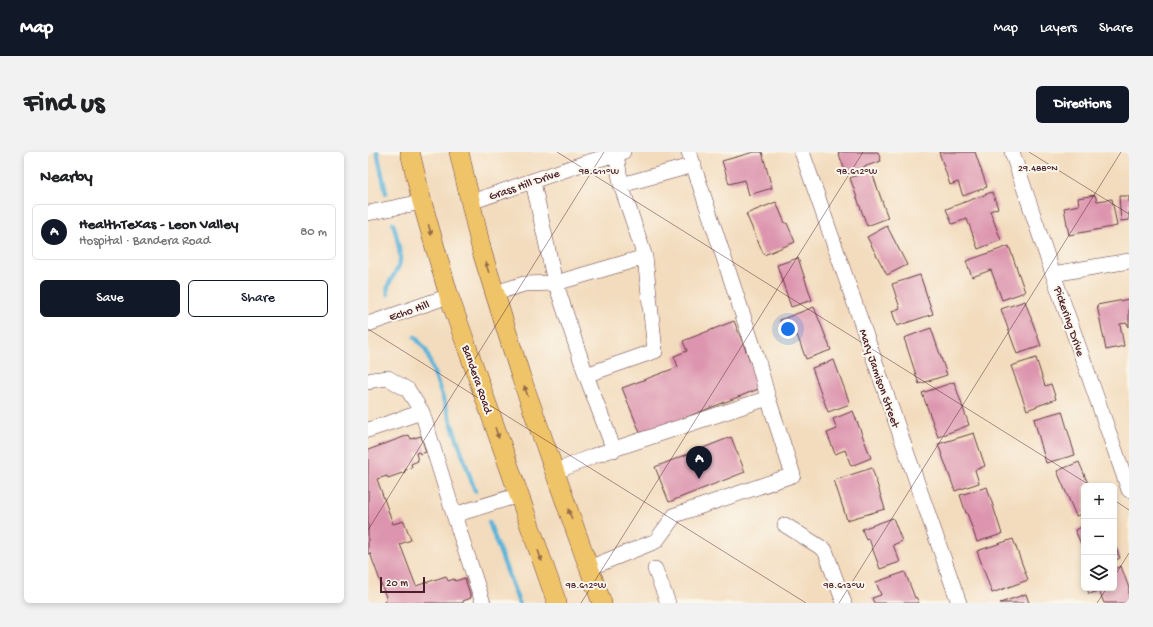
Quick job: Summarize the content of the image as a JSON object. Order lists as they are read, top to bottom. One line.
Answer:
{"streets":{"main road":["Bandera Road"],"street":["Grass Hill Drive","Echo Hill","Pickering Drive","Mary Jamison Street"]},"crossings":[["Echo Hill","Bandera Road"]],"scale_bar":"20 m","page":{"header":"Map","nav":["Map","Layers","Share"],"buttons":["Directions",["Save","Share"]],"title":"Find us","heading":"Nearby","list":[{"mark":"A","name":"HealthTexas - Leon Valley","note":"Hospital · Bandera Road","value":"80 m"}],"pins":"A","map_buttons":["+","−"],"scale":"20 m"},"coordinates":["29.488°N","98.611°W","98.612°W","98.613°W"]}
